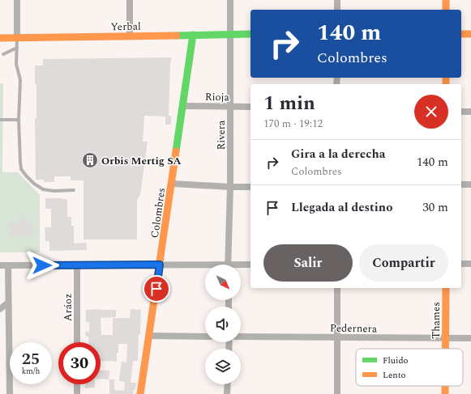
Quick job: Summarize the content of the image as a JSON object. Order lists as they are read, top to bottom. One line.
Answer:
{"streets":{"street":["Yerbal","Rioja","Rivera","Colombres","Aráoz","Thames","Pedernera"]},"crossings":[["Yerbal","Rivera"],["Yerbal","Colombres"],["Rioja","Rivera"],["Rioja","Colombres"],["Thames","Pedernera"]],"places":{"building":["Orbis Mertig SA"]},"legend":["Fluido","Lento"],"north":"bottom right","page":{"turn":["140 m","Colombres"],"heading":["1 min","170 m · 19:12"],"list":[{"name":"Gira a la derecha","note":"Colombres","value":"140 m"},{"name":"Llegada al destino","value":"30 m"}],"buttons":["Salir","Compartir"],"speed":"25 km/h","limit":"30"}}
